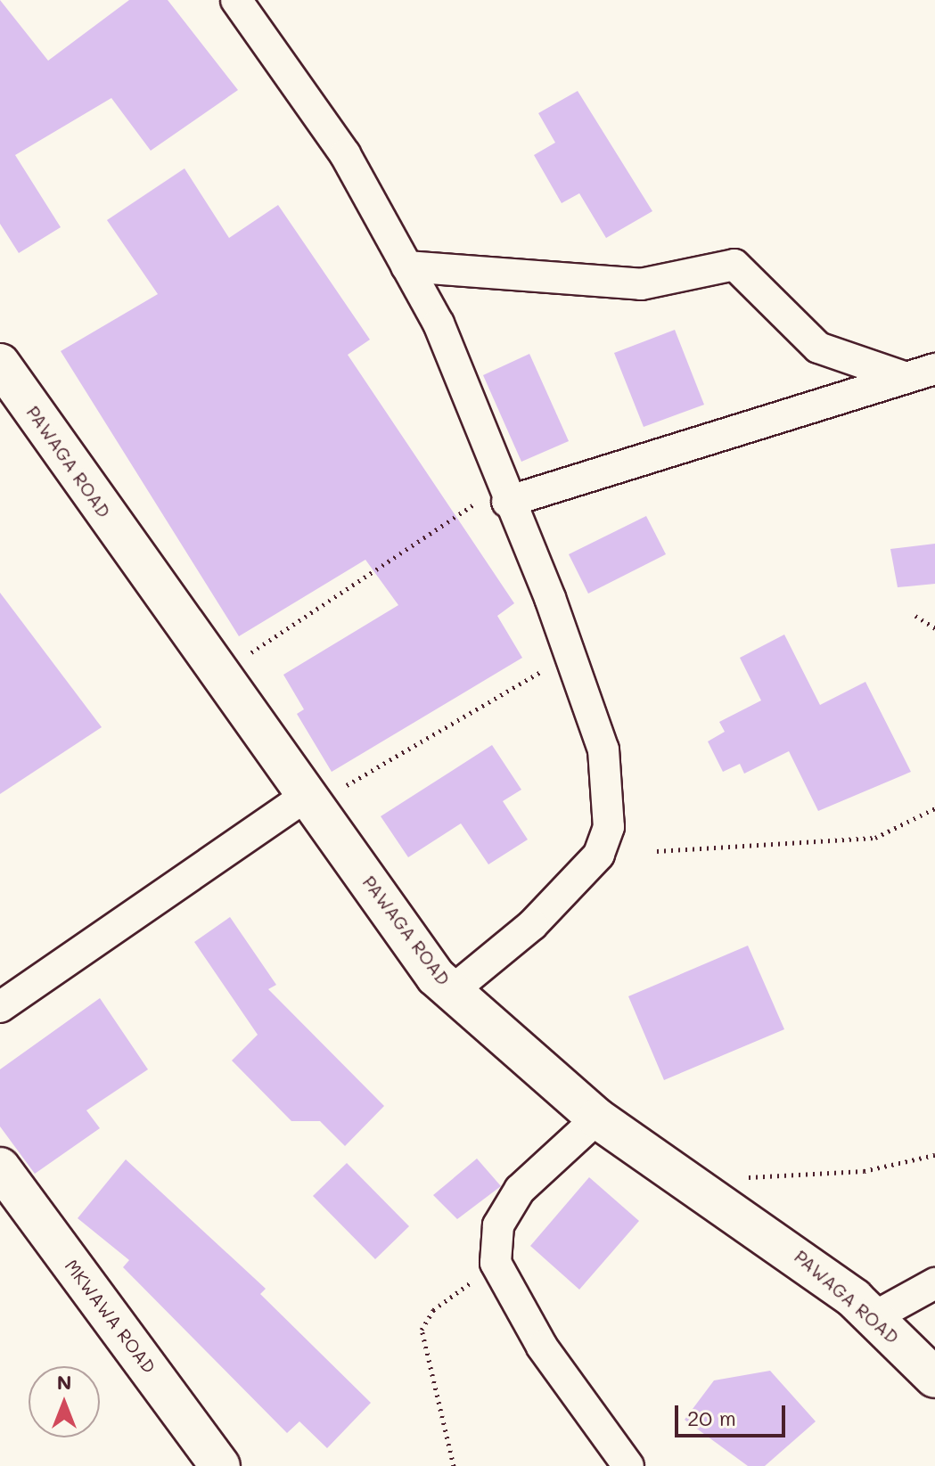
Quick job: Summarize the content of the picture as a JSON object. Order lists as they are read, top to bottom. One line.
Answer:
{"streets":{"main road":["PAWAGA ROAD","MKWAWA ROAD"]},"scale_bar":"20 m","north":"top"}
